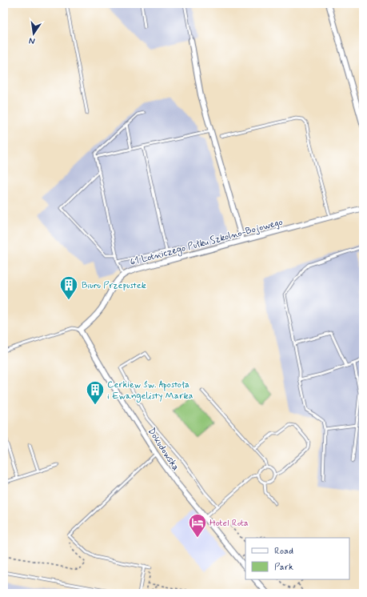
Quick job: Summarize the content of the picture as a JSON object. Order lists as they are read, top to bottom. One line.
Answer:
{"streets":{"street":["61 Lotniczego Pułku Szkolno-Bojowego","Dokudowska"]},"crossings":[["61 Lotniczego Pułku Szkolno-Bojowego","Dokudowska"]],"places":{"building":["Biuro Przepustek","Cerkiew św. Apostoła i Ewangelisty Marka"],"hotel":["Hotel Rota"]},"legend":["Road","Park"],"north":"bottom"}
